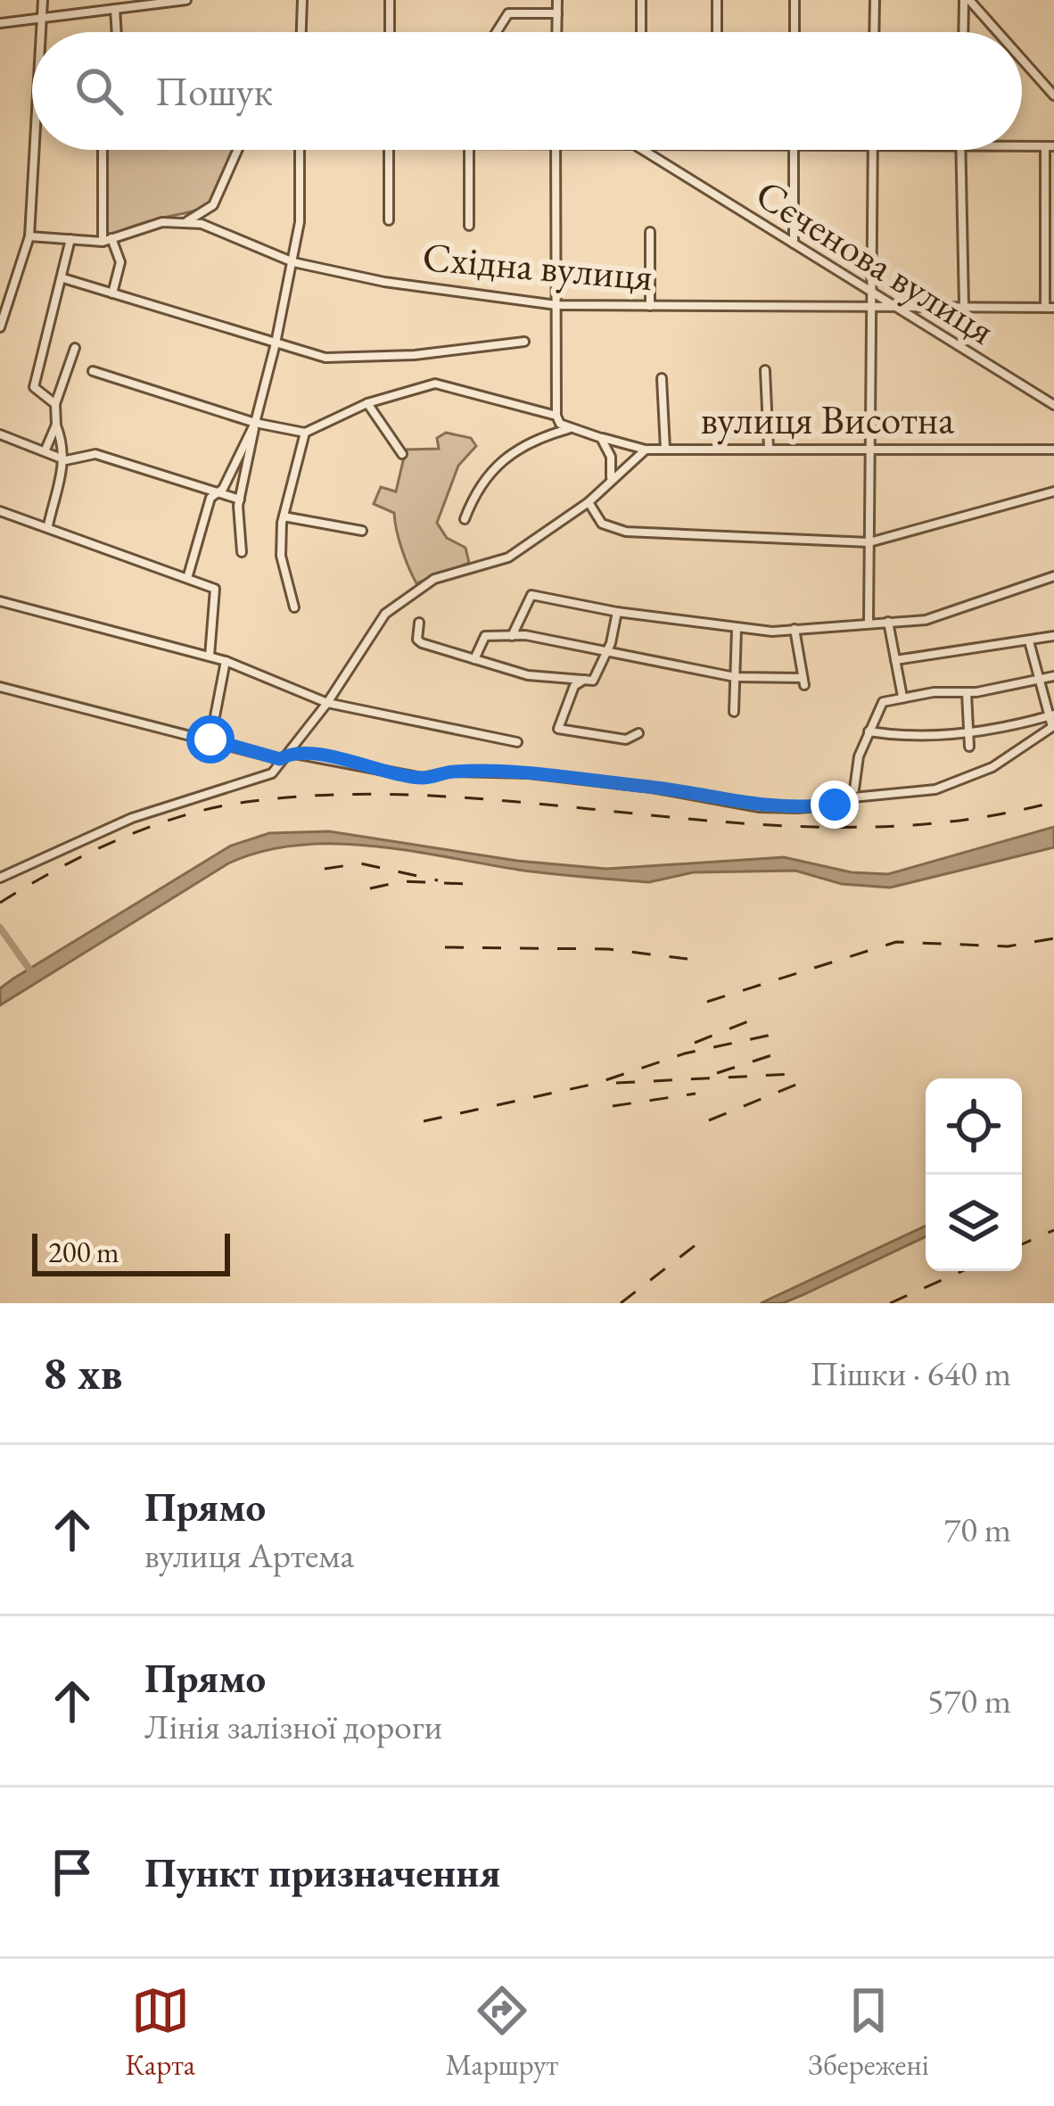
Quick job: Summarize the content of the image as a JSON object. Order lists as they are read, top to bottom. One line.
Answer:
{"streets":{"street":["Сєченова вулиця","Східна вулиця","вулиця Висотна"]},"crossings":[["Сєченова вулиця","Східна вулиця"]],"scale_bar":"200 m","page":{"search":"Пошук","scale":"200 m","heading":["8 хв","Пішки · 640 m"],"list":[["Прямо","вулиця Артема","70 m"],["Прямо","Лінія залізної дороги","570 m"],"Пункт призначення"],"nav":["Карта","Маршрут","Збережені"]}}
